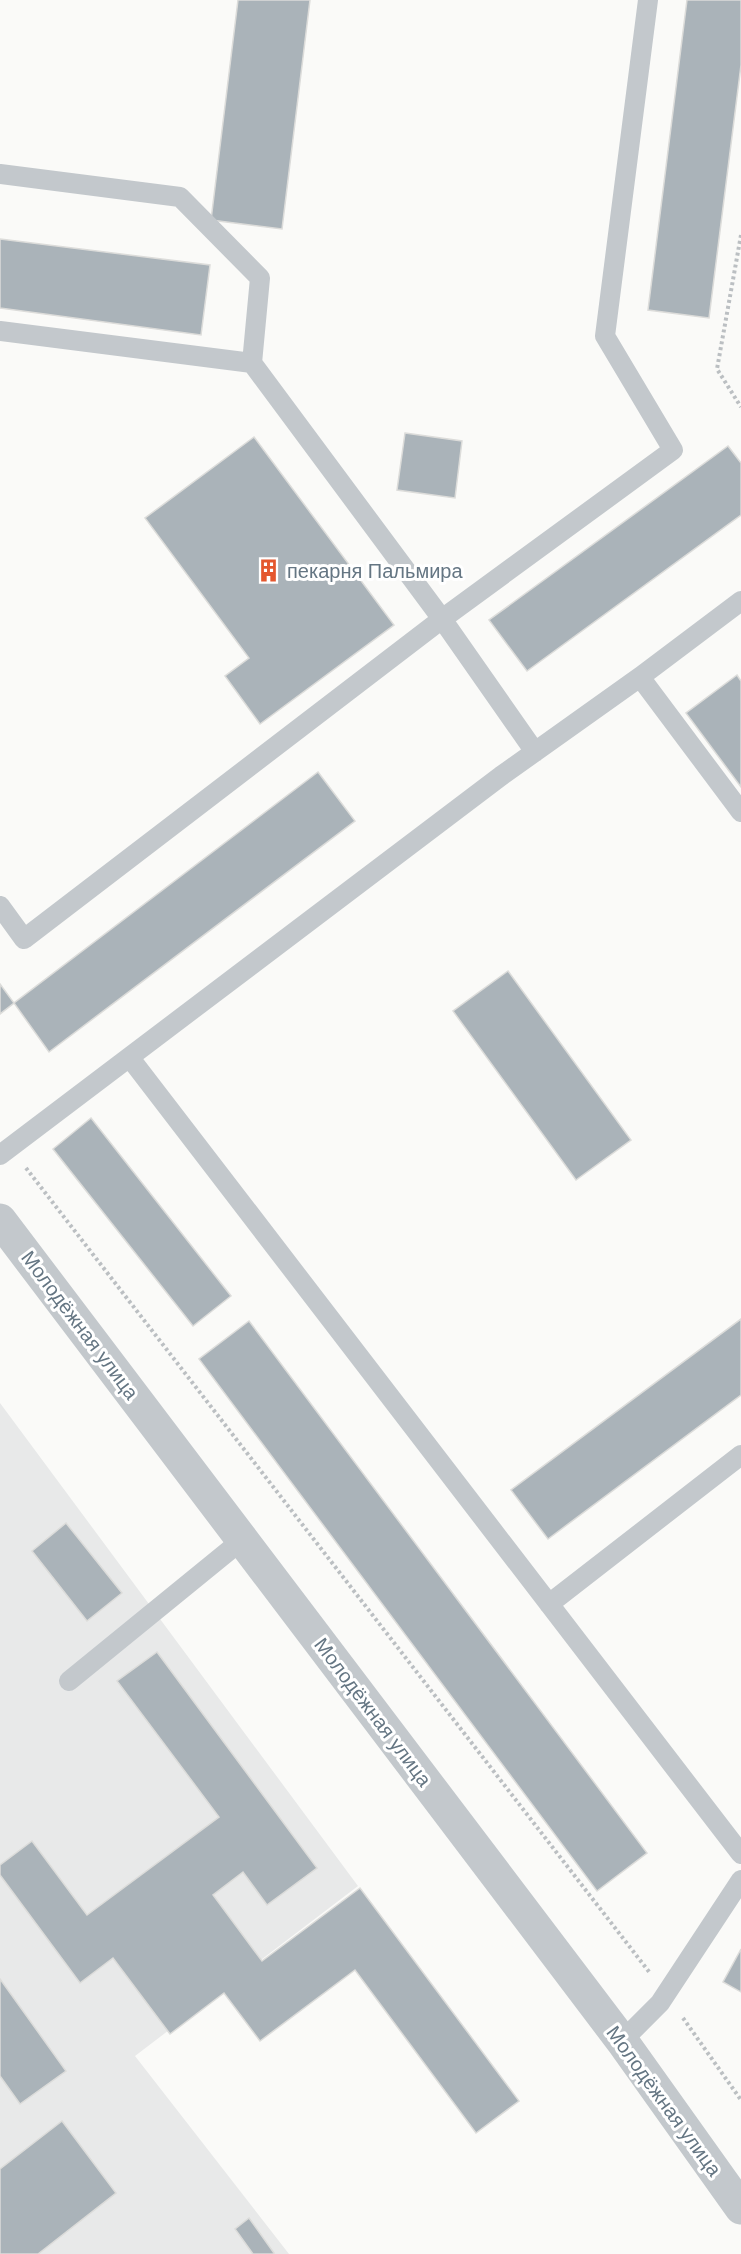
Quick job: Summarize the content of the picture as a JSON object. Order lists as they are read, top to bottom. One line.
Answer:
{"streets":{"street":["Молодёжная улица"]},"places":{"building":["пекарня Пальмира"]}}
